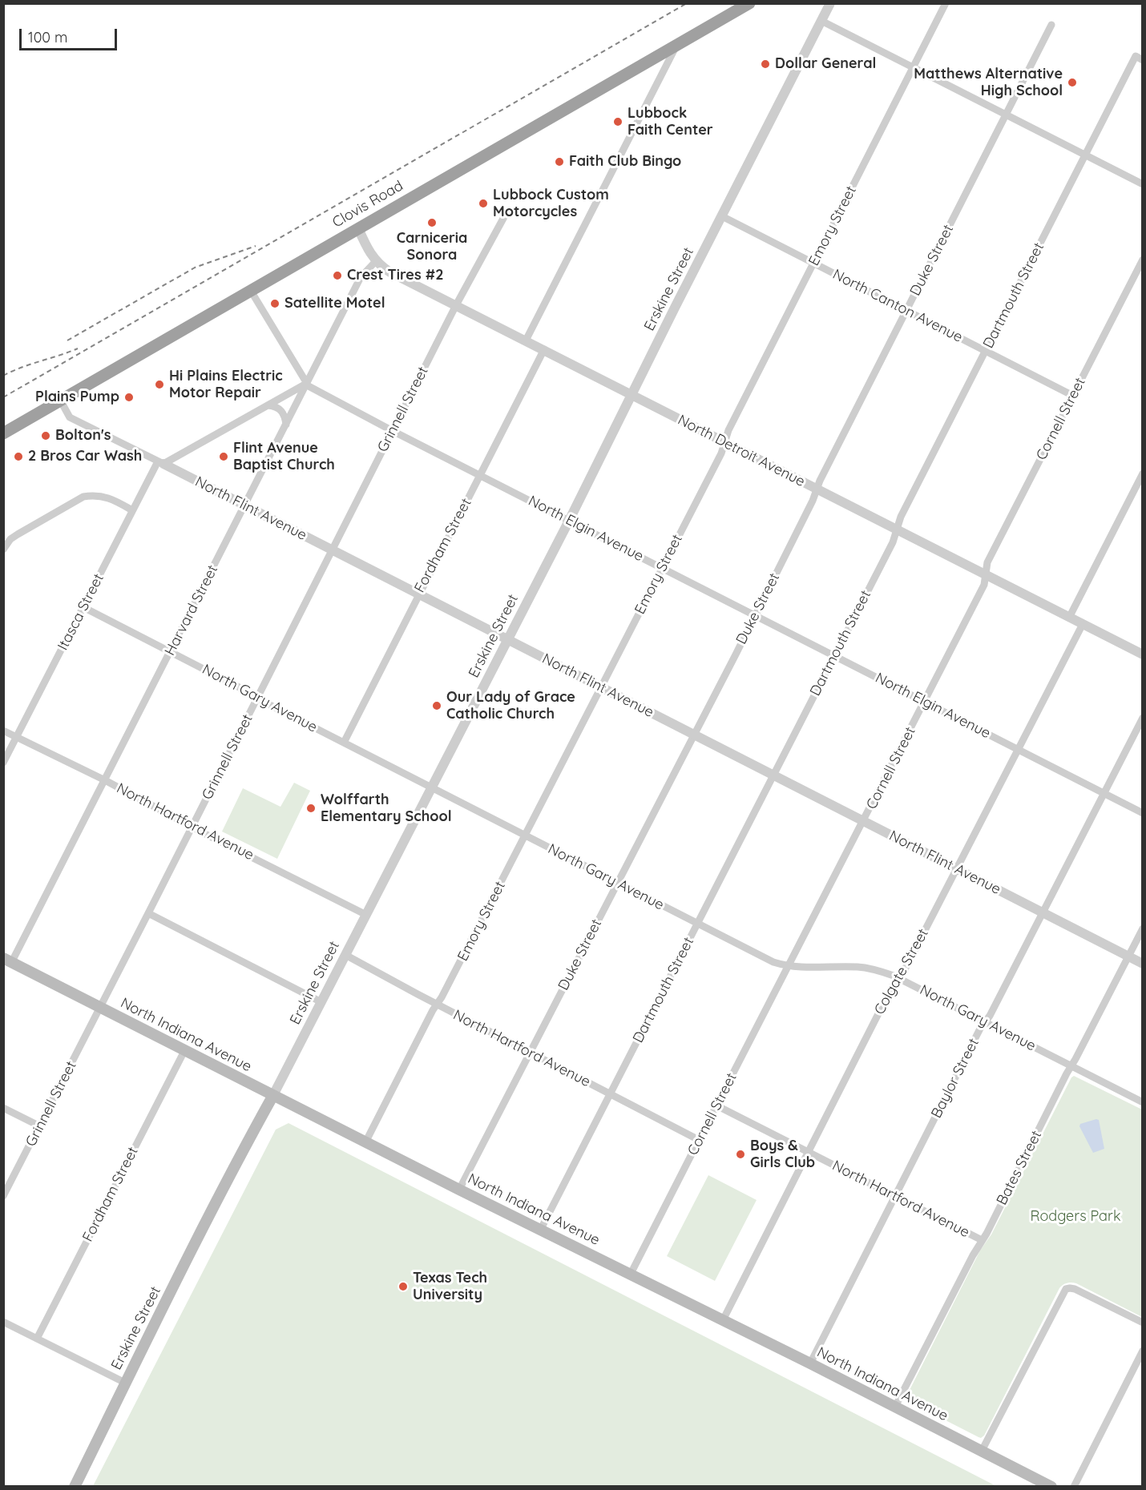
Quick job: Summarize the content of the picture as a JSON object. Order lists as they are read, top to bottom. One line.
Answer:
{"streets":{"highway":["Clovis Road"],"main road":["Erskine Street","North Indiana Avenue"],"street":["Emory Street","Duke Street","Dartmouth Street","North Canton Avenue","Grinnell Street","Cornell Street","North Detroit Avenue","North Flint Avenue","North Elgin Avenue","Fordham Street","Harvard Street","Itasca Street","North Gary Avenue","North Hartford Avenue","Colgate Street","Baylor Street","Bates Street"]},"crossings":[["Clovis Road","North Detroit Avenue"],["Clovis Road","North Flint Avenue"],["Clovis Road","North Elgin Avenue"],["Emory Street","North Canton Avenue"],["Emory Street","North Detroit Avenue"],["Emory Street","North Flint Avenue"],["Emory Street","North Elgin Avenue"],["Emory Street","North Gary Avenue"],["Emory Street","North Hartford Avenue"],["Emory Street","North Indiana Avenue"],["Duke Street","North Canton Avenue"],["Duke Street","North Detroit Avenue"],["Duke Street","North Flint Avenue"],["Duke Street","North Elgin Avenue"],["Duke Street","North Gary Avenue"],["Duke Street","North Hartford Avenue"],["Duke Street","North Indiana Avenue"],["Erskine Street","North Canton Avenue"],["Erskine Street","North Detroit Avenue"],["Erskine Street","North Flint Avenue"],["Erskine Street","North Elgin Avenue"],["Erskine Street","North Gary Avenue"],["Erskine Street","North Hartford Avenue"],["Erskine Street","North Indiana Avenue"],["Dartmouth Street","North Canton Avenue"],["Dartmouth Street","North Detroit Avenue"],["Dartmouth Street","North Flint Avenue"],["Dartmouth Street","North Elgin Avenue"],["Dartmouth Street","North Gary Avenue"],["Dartmouth Street","North Hartford Avenue"],["Dartmouth Street","North Indiana Avenue"],["North Canton Avenue","Cornell Street"],["Grinnell Street","North Detroit Avenue"],["Grinnell Street","North Flint Avenue"],["Grinnell Street","North Elgin Avenue"],["Grinnell Street","North Gary Avenue"],["Grinnell Street","North Hartford Avenue"],["Grinnell Street","North Indiana Avenue"],["Cornell Street","North Detroit Avenue"],["Cornell Street","North Flint Avenue"],["Cornell Street","North Elgin Avenue"],["Cornell Street","North Gary Avenue"],["Cornell Street","North Hartford Avenue"],["Cornell Street","North Indiana Avenue"],["North Detroit Avenue","Fordham Street"],["North Detroit Avenue","Harvard Street"],["North Detroit Avenue","Colgate Street"],["North Flint Avenue","Fordham Street"],["North Flint Avenue","Harvard Street"],["North Flint Avenue","Itasca Street"],["North Flint Avenue","Colgate Street"],["North Flint Avenue","Baylor Street"],["North Flint Avenue","Bates Street"],["North Elgin Avenue","Fordham Street"],["North Elgin Avenue","Harvard Street"],["North Elgin Avenue","Colgate Street"],["North Elgin Avenue","Baylor Street"],["Fordham Street","North Gary Avenue"],["Fordham Street","North Indiana Avenue"],["Harvard Street","North Gary Avenue"],["Harvard Street","North Hartford Avenue"],["Harvard Street","North Indiana Avenue"],["Itasca Street","North Gary Avenue"],["Itasca Street","North Hartford Avenue"],["North Gary Avenue","Colgate Street"],["North Gary Avenue","Baylor Street"],["North Gary Avenue","Bates Street"],["North Hartford Avenue","Colgate Street"],["North Hartford Avenue","Baylor Street"],["North Hartford Avenue","Bates Street"],["Colgate Street","North Indiana Avenue"],["North Indiana Avenue","Baylor Street"],["North Indiana Avenue","Bates Street"]],"parks":["Rodgers Park"],"places":["Dollar General","Matthews Alternative High School","Lubbock Faith Center","Faith Club Bingo","Lubbock Custom Motorcycles","Carniceria Sonora","Crest Tires #2","Satellite Motel","Hi Plains Electric Motor Repair","Plains Pump","Bolton's","2 Bros Car Wash","Flint Avenue Baptist Church","Our Lady of Grace Catholic Church","Wolffarth Elementary School","Boys & Girls Club","Texas Tech University"],"scale_bar":"100 m"}
